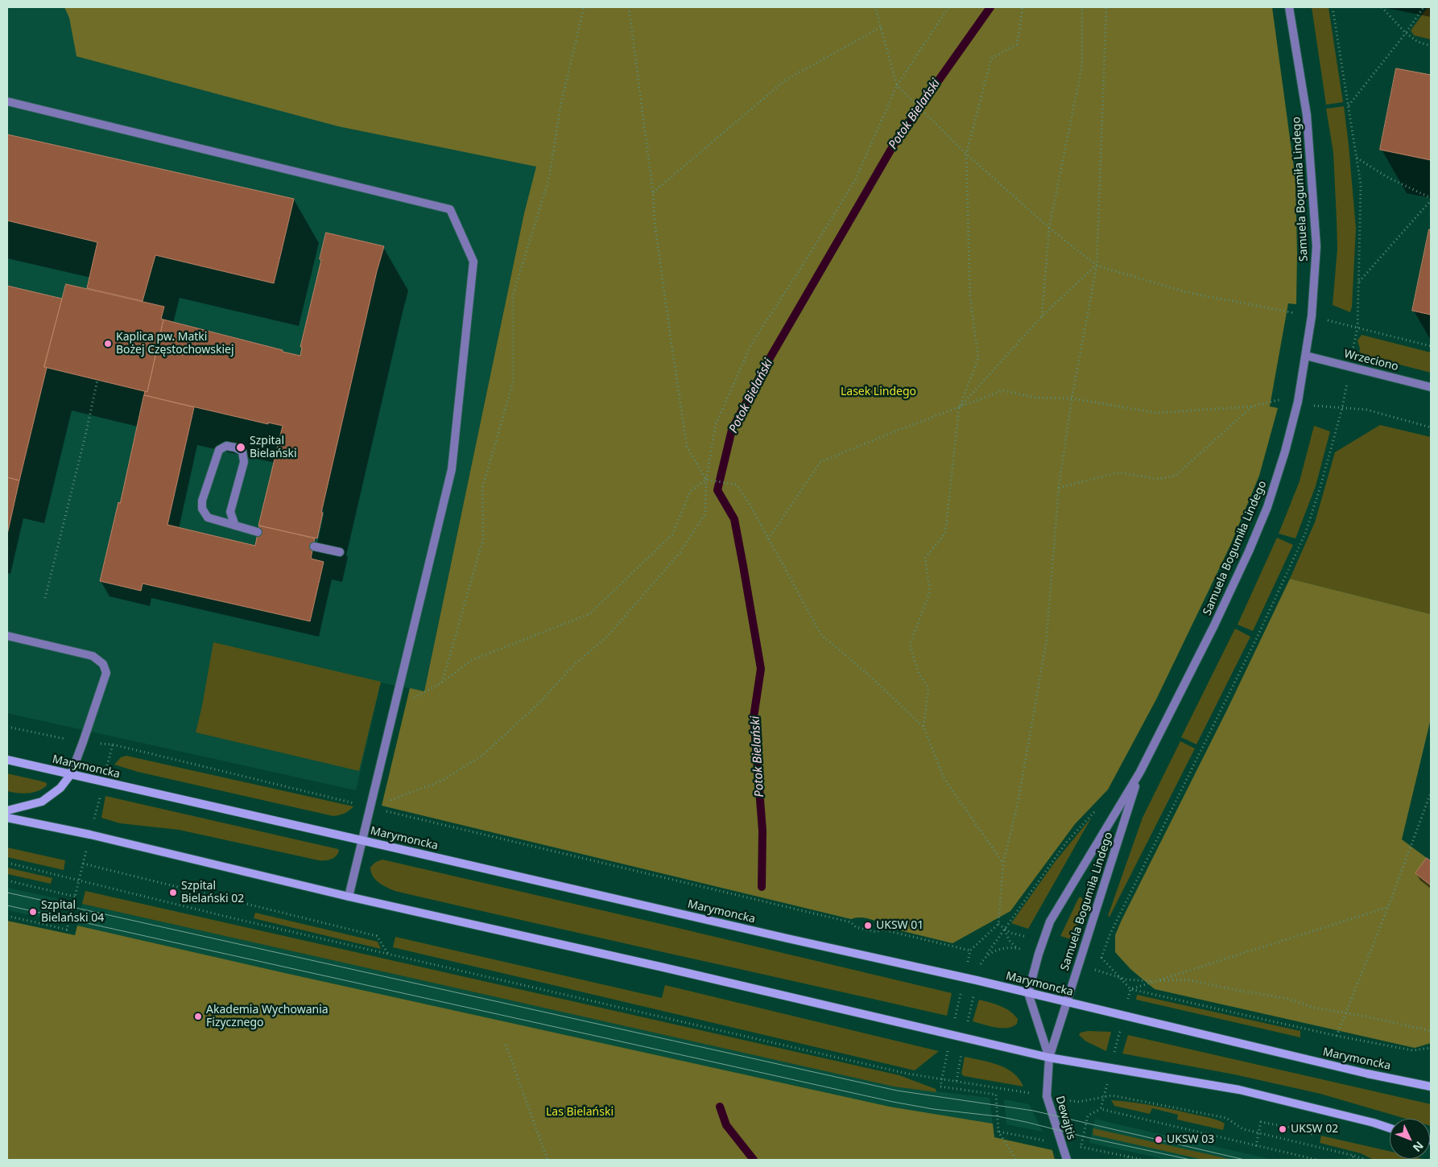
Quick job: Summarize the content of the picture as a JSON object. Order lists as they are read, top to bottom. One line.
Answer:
{"streets":{"main road":["Marymoncka"],"street":["Samuela Bogumiła Lindego","Wrzeciono","Dewajtis"]},"crossings":[["Samuela Bogumiła Lindego","Wrzeciono"],["Samuela Bogumiła Lindego","Marymoncka"],["Samuela Bogumiła Lindego","Dewajtis"]],"water":["Potok Bielański"],"parks":["Lasek Lindego","Las Bielański"],"places":["Kaplica pw. Matki Bożej Częstochowskiej","Szpital Bielański","Szpital Bielański 02","Szpital Bielański 04","UKSW 01","Akademia Wychowania Fizycznego","UKSW 02","UKSW 03"],"north":"bottom right"}
